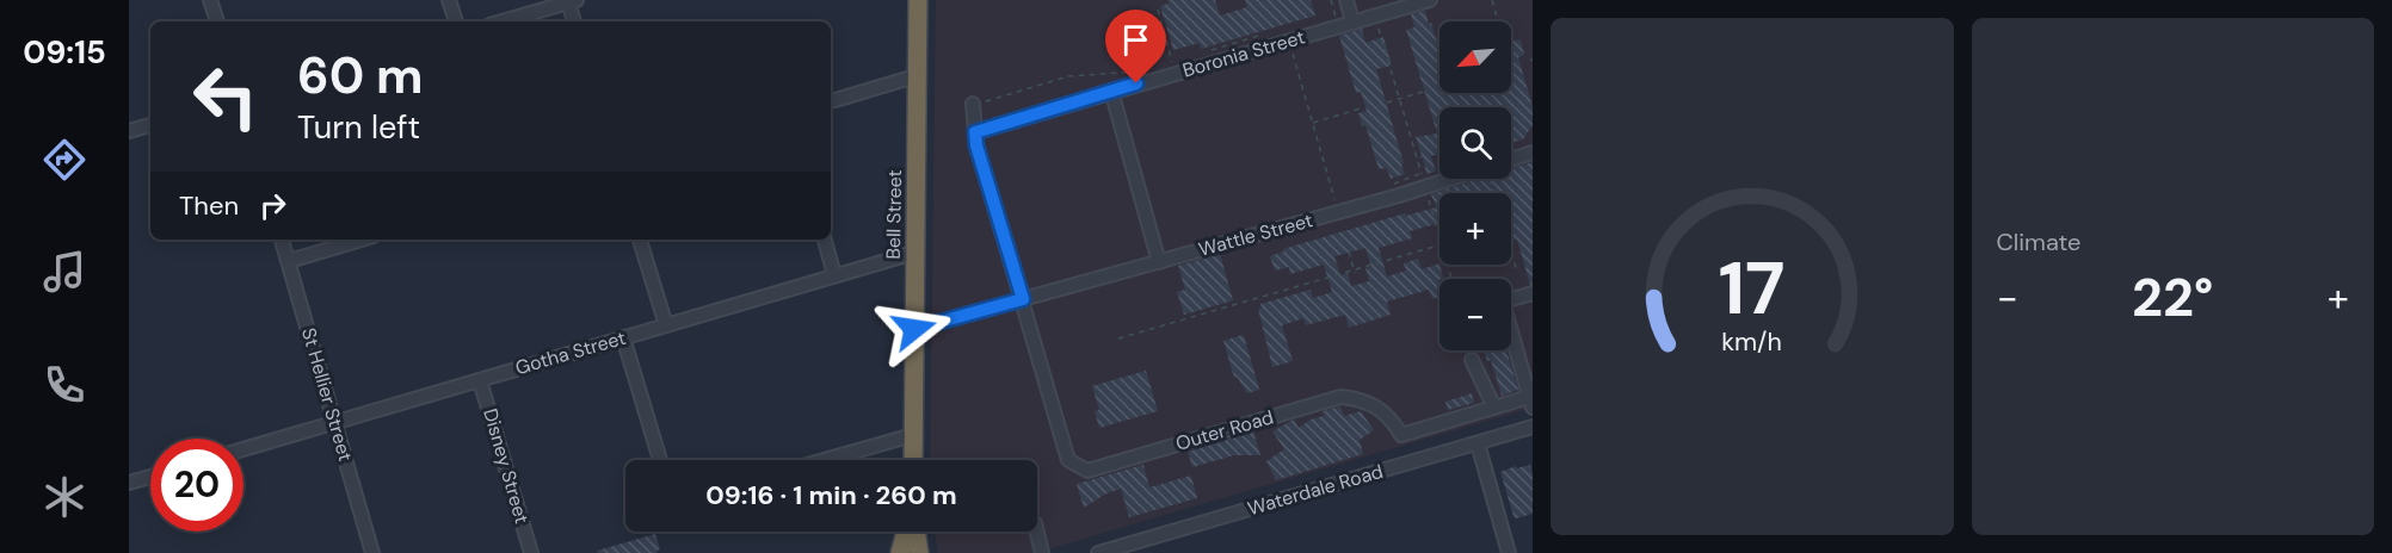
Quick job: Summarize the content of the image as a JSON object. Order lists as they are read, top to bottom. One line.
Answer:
{"streets":{"highway":["Bell Street"],"street":["Boronia Street","Wattle Street","Gotha Street","St Hellier Street","Outer Road","Disney Street","Waterdale Road"]},"crossings":[["Bell Street","Wattle Street"],["Bell Street","Gotha Street"],["Wattle Street","Outer Road"],["Gotha Street","St Hellier Street"],["Gotha Street","Disney Street"]],"north":"bottom left","page":{"tabs":"09:15","tile":"Climate","map_buttons":["+","−"],"turn":["60 m","Turn left"],"then":"Then","heat":["−","22°","+"],"limit":"20","trip":"09:16 · 1 min · 260 m","gauge":["17","km/h"]}}
